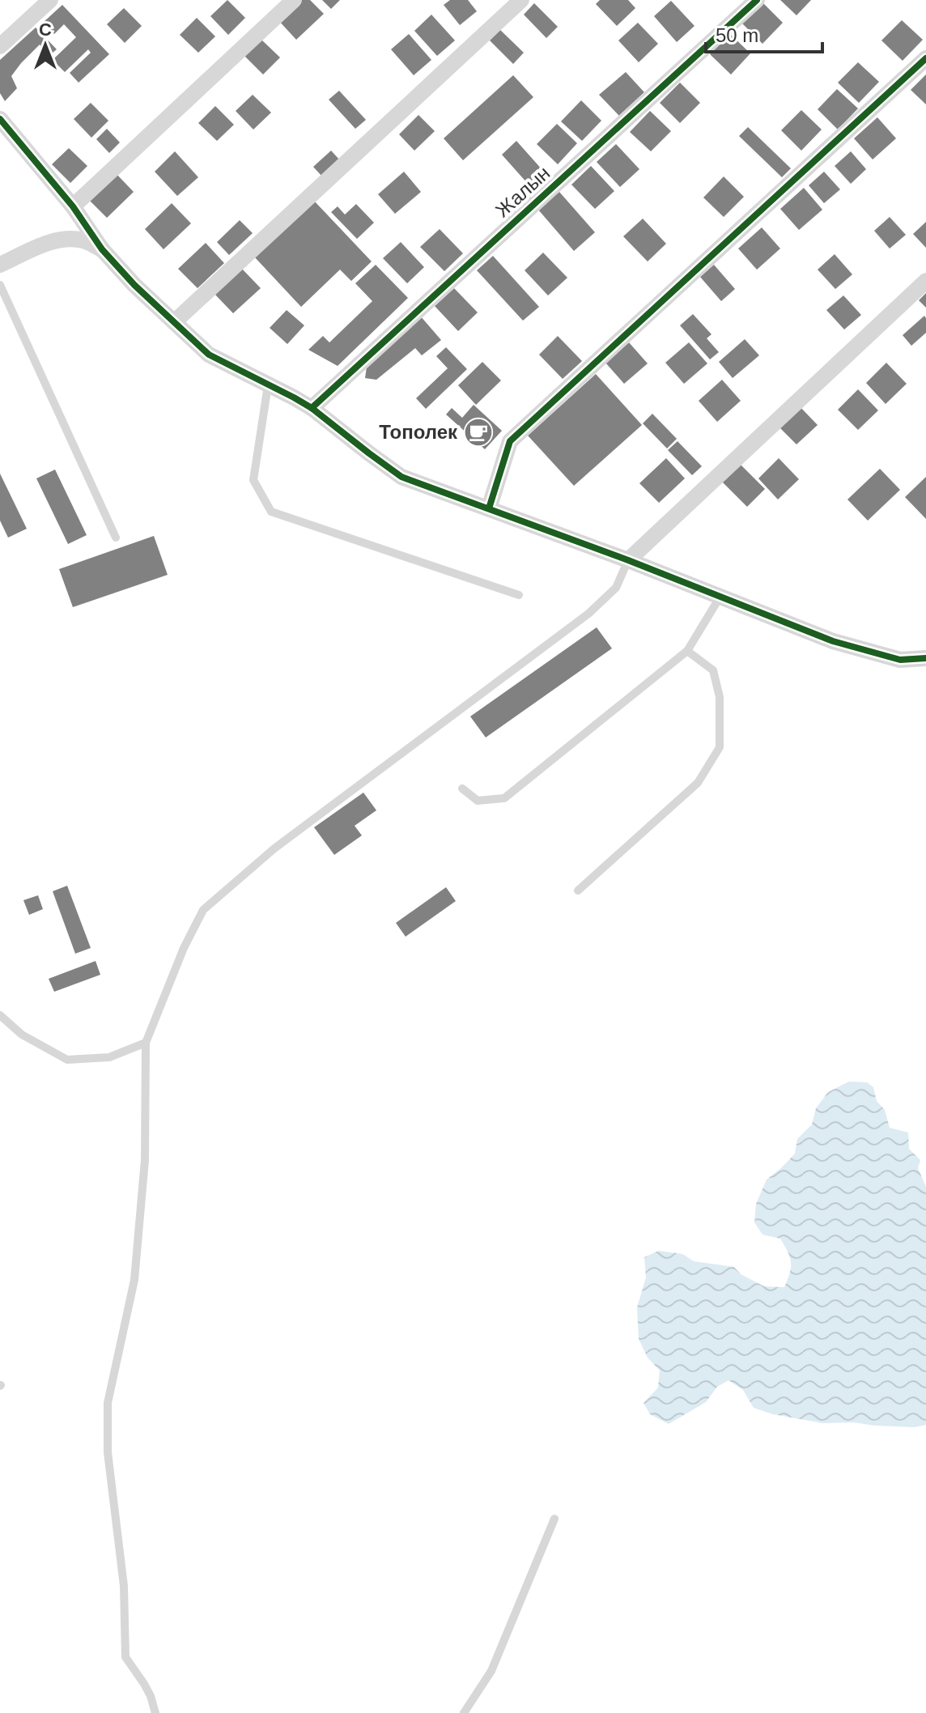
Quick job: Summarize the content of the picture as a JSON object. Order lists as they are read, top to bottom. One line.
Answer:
{"streets":{"street":["Жалын"]},"places":{"cafe":["Тополек"]},"scale_bar":"50 m","north":"top"}
